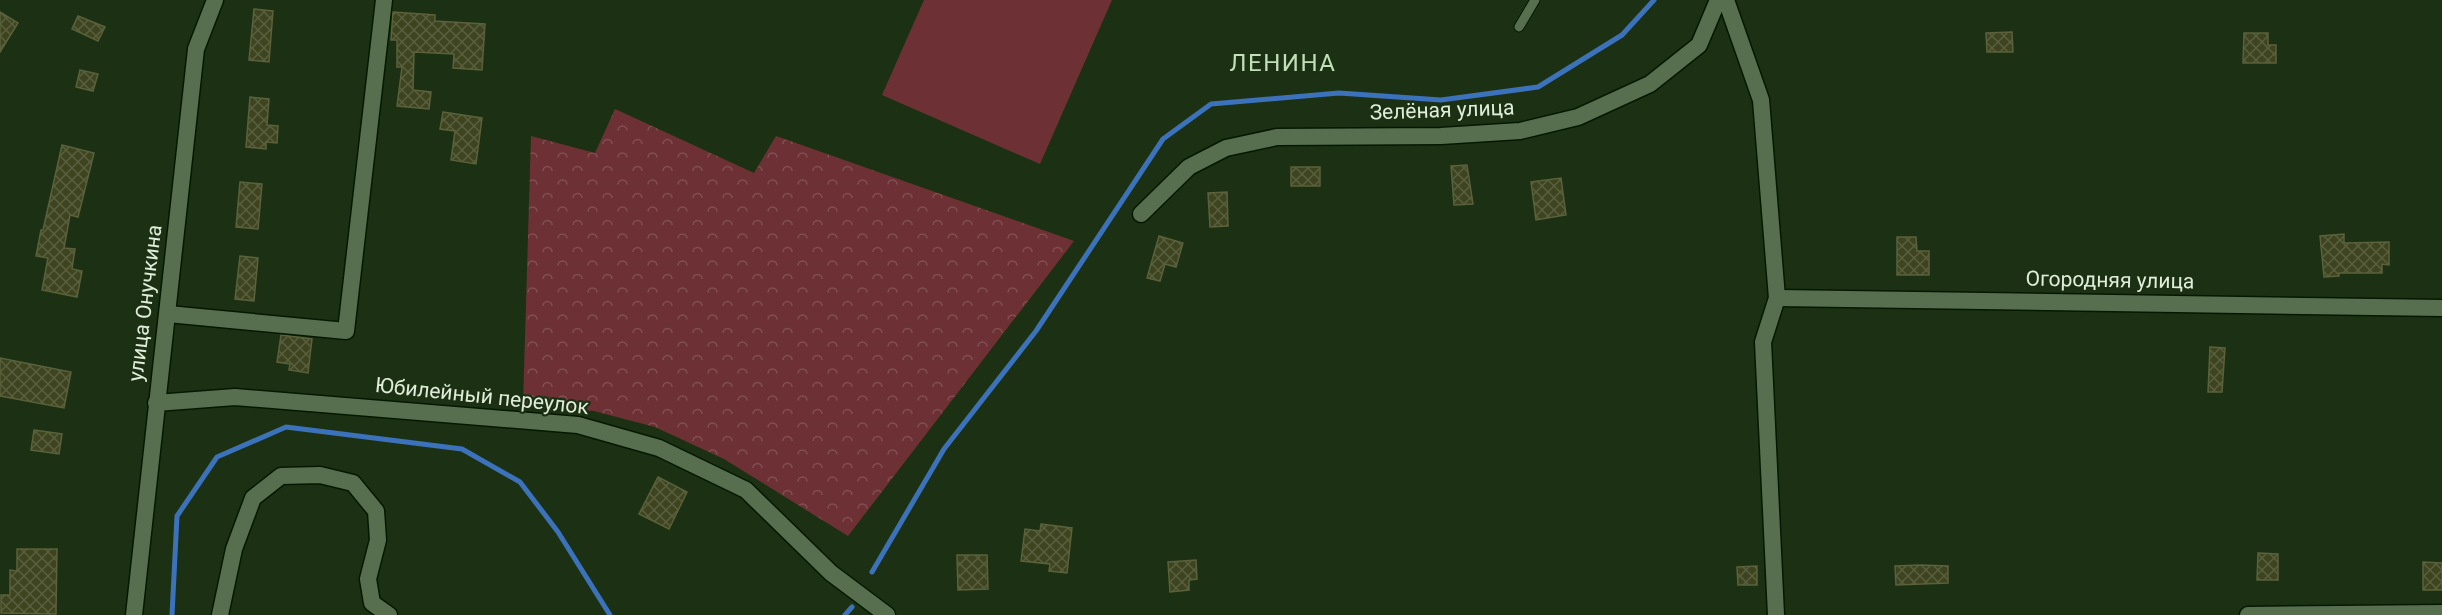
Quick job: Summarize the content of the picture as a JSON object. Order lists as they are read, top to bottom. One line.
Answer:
{"streets":{"street":["Зелёная улица","Огородняя улица","улица Онучкина","Юбилейный переулок"]},"crossings":[["улица Онучкина","Юбилейный переулок"]],"districts":["ЛЕНИНА"]}
